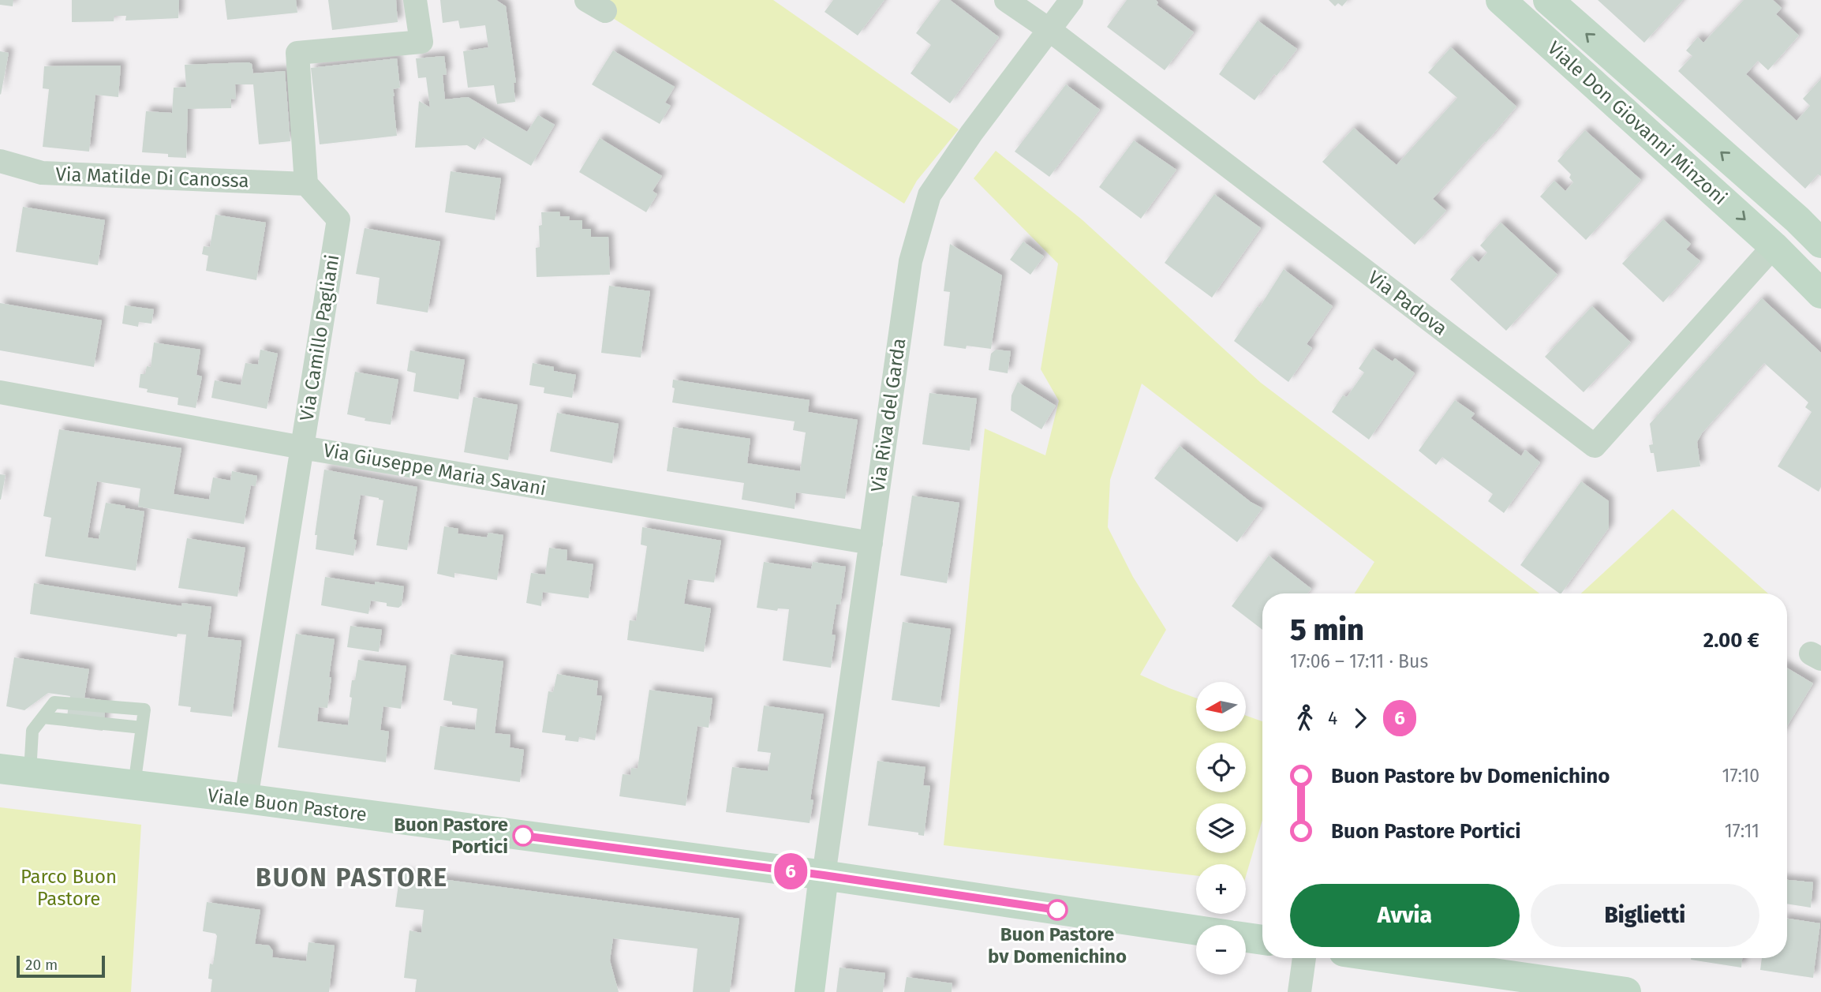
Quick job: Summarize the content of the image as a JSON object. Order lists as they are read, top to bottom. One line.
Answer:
{"streets":{"street":["Viale Don Giovanni Minzoni","Via Matilde Di Canossa","Via Padova","Via Camillo Pagliani","Via Riva del Garda","Via Giuseppe Maria Savani","Viale Buon Pastore"]},"crossings":[["Viale Don Giovanni Minzoni","Via Padova"],["Via Matilde Di Canossa","Via Camillo Pagliani"],["Via Padova","Via Riva del Garda"],["Via Camillo Pagliani","Via Giuseppe Maria Savani"],["Via Camillo Pagliani","Viale Buon Pastore"],["Via Riva del Garda","Via Giuseppe Maria Savani"],["Via Riva del Garda","Viale Buon Pastore"]],"districts":["BUON PASTORE"],"parks":["Parco Buon Pastore"],"places":["Buon Pastore Portici","Buon Pastore bv Domenichino"],"lines":["bus line 6"],"scale_bar":"20 m","north":"left","page":{"on_map":"6","heading":["5 min","17:06 – 17:11 · Bus","2.00 €"],"map_buttons":["+","−"],"legs":["4","6"],"list":[{"name":"Buon Pastore bv Domenichino","value":"17:10"},{"name":"Buon Pastore Portici","value":"17:11"}],"buttons":["Avvia","Biglietti"],"scale":"20 m"}}
